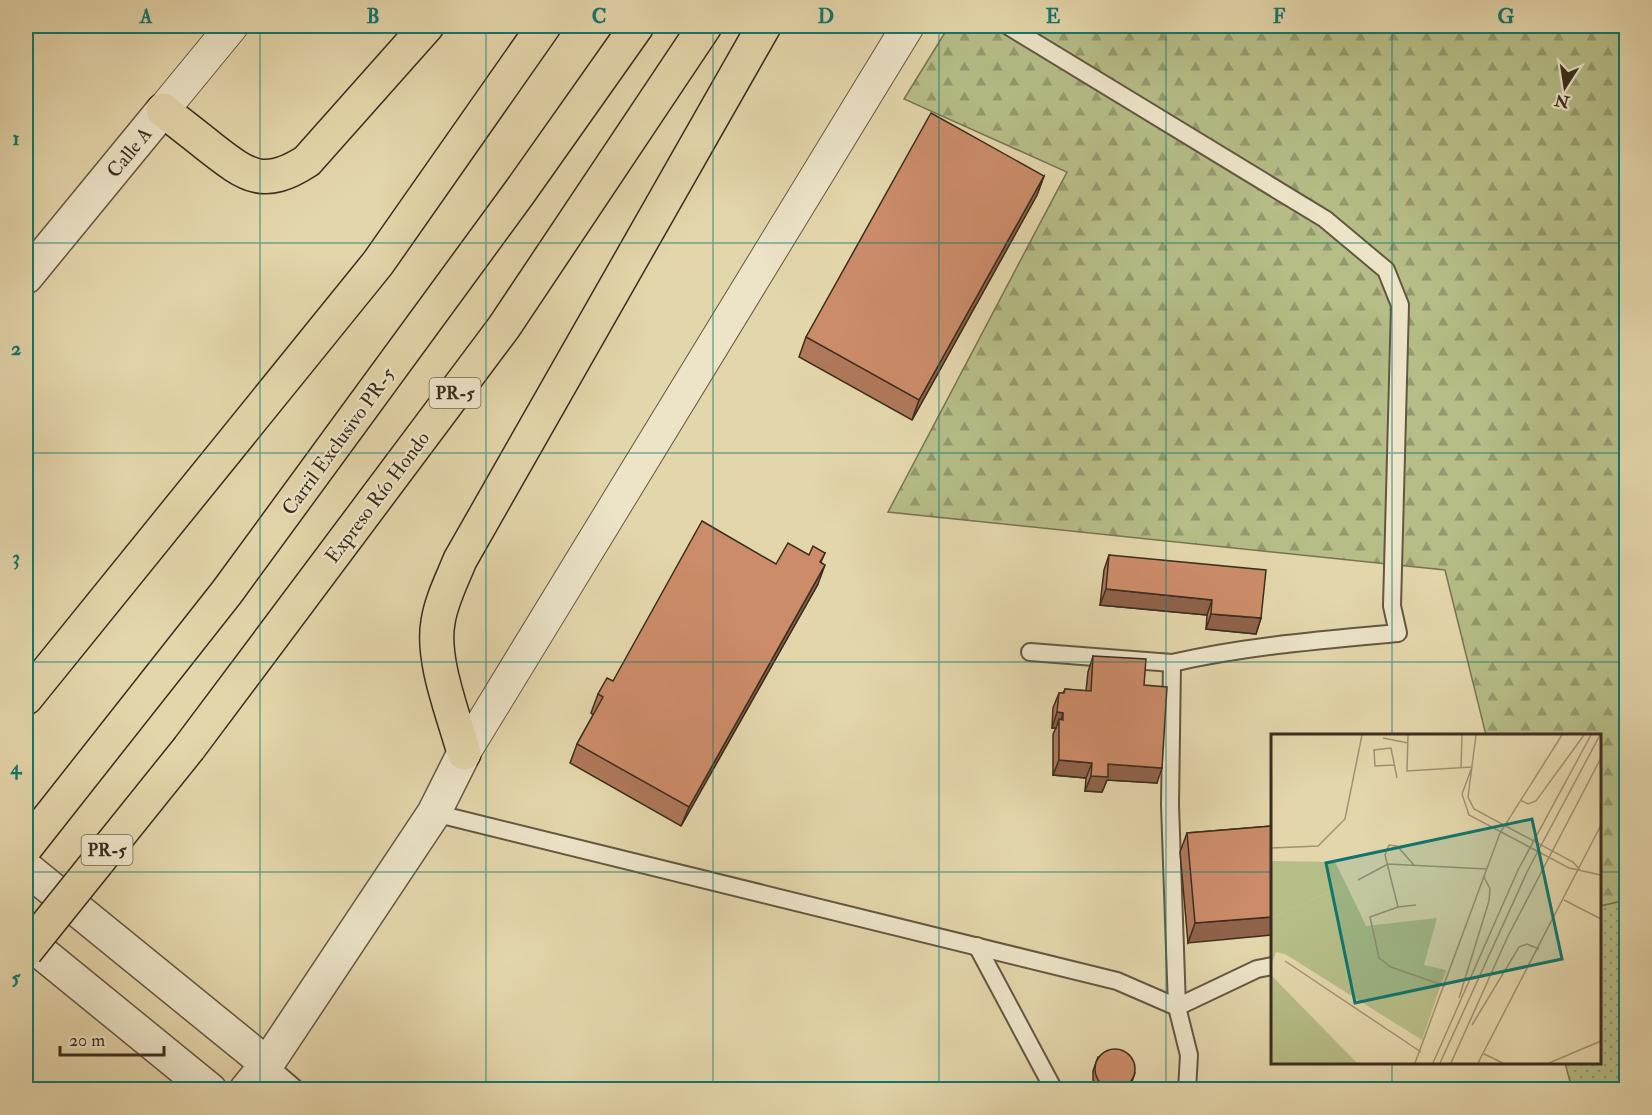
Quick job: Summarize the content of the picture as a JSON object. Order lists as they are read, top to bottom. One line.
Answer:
{"streets":{"highway":["PR-5","Carril Exclusivo PR-5","Expreso Río Hondo"],"street":["Calle A"]},"scale_bar":"20 m","north":"bottom","grid":{"columns":["A","B","C","D","E","F","G"],"rows":["1","2","3","4","5"]}}
